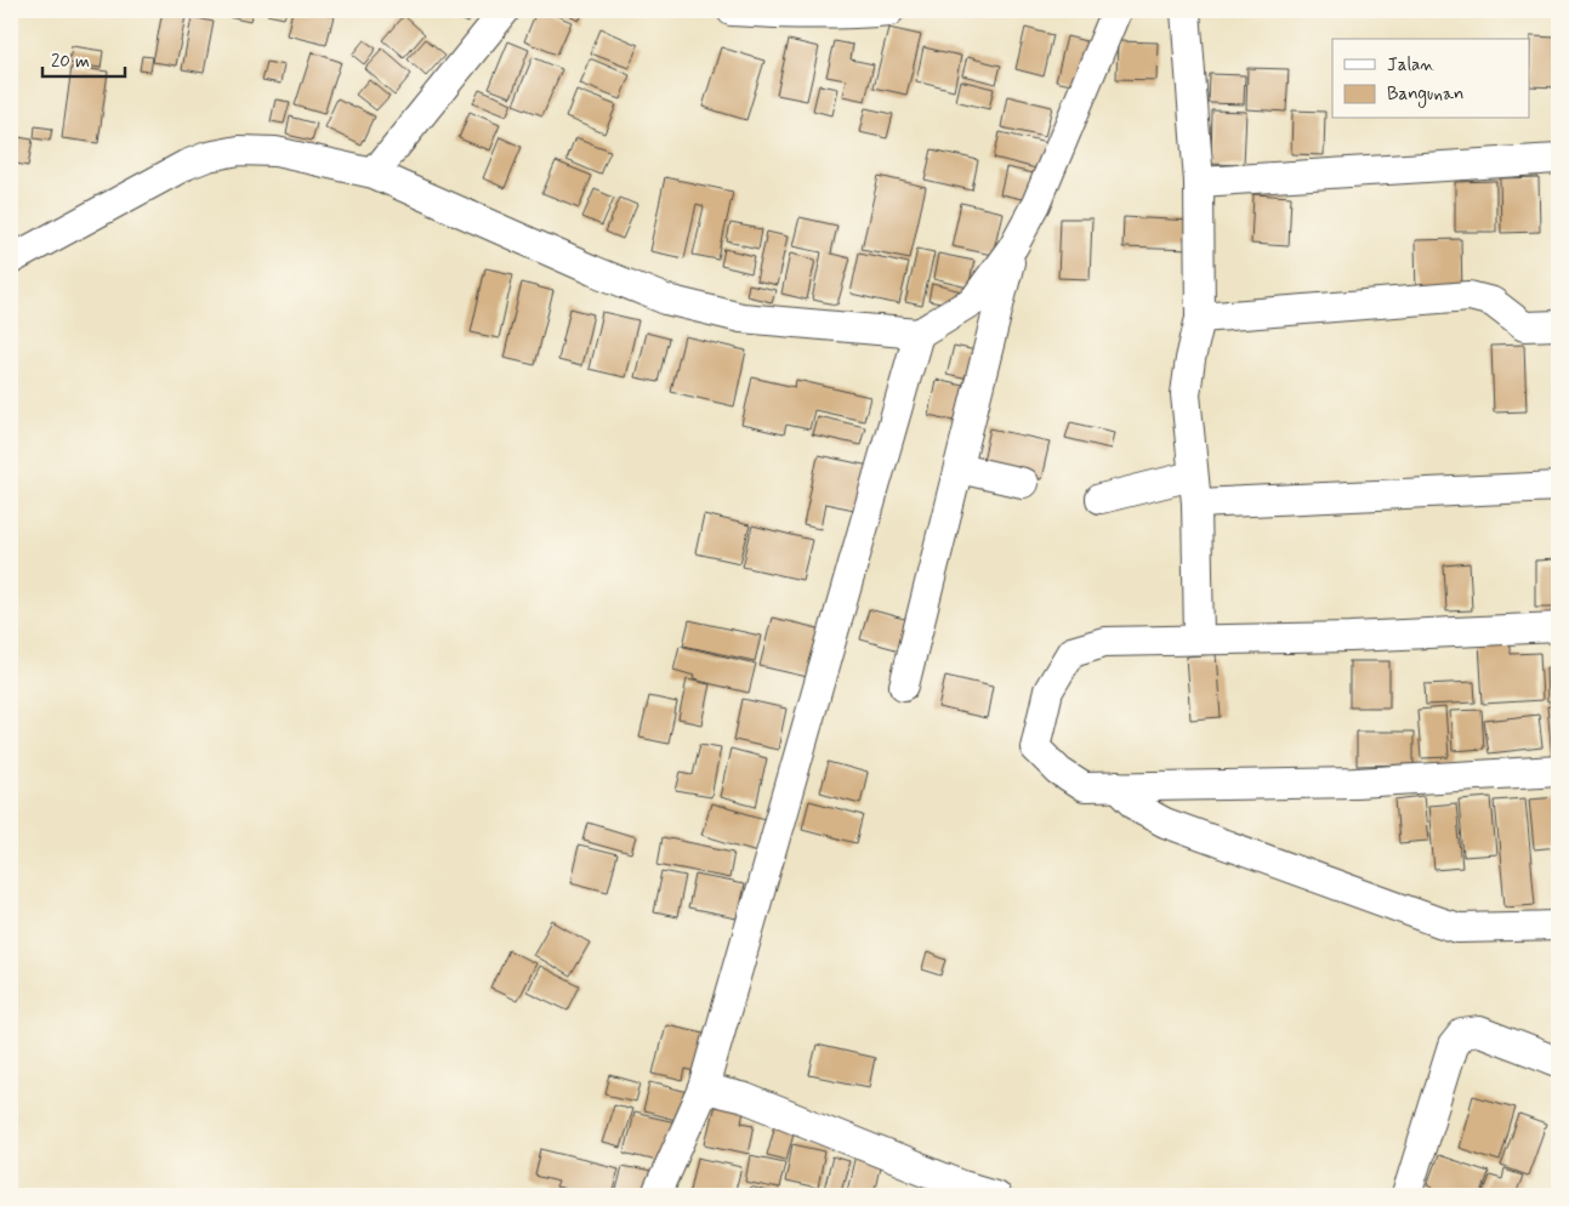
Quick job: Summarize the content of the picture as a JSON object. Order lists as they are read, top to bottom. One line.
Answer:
{"legend":["Jalan","Bangunan"],"scale_bar":"20 m"}
